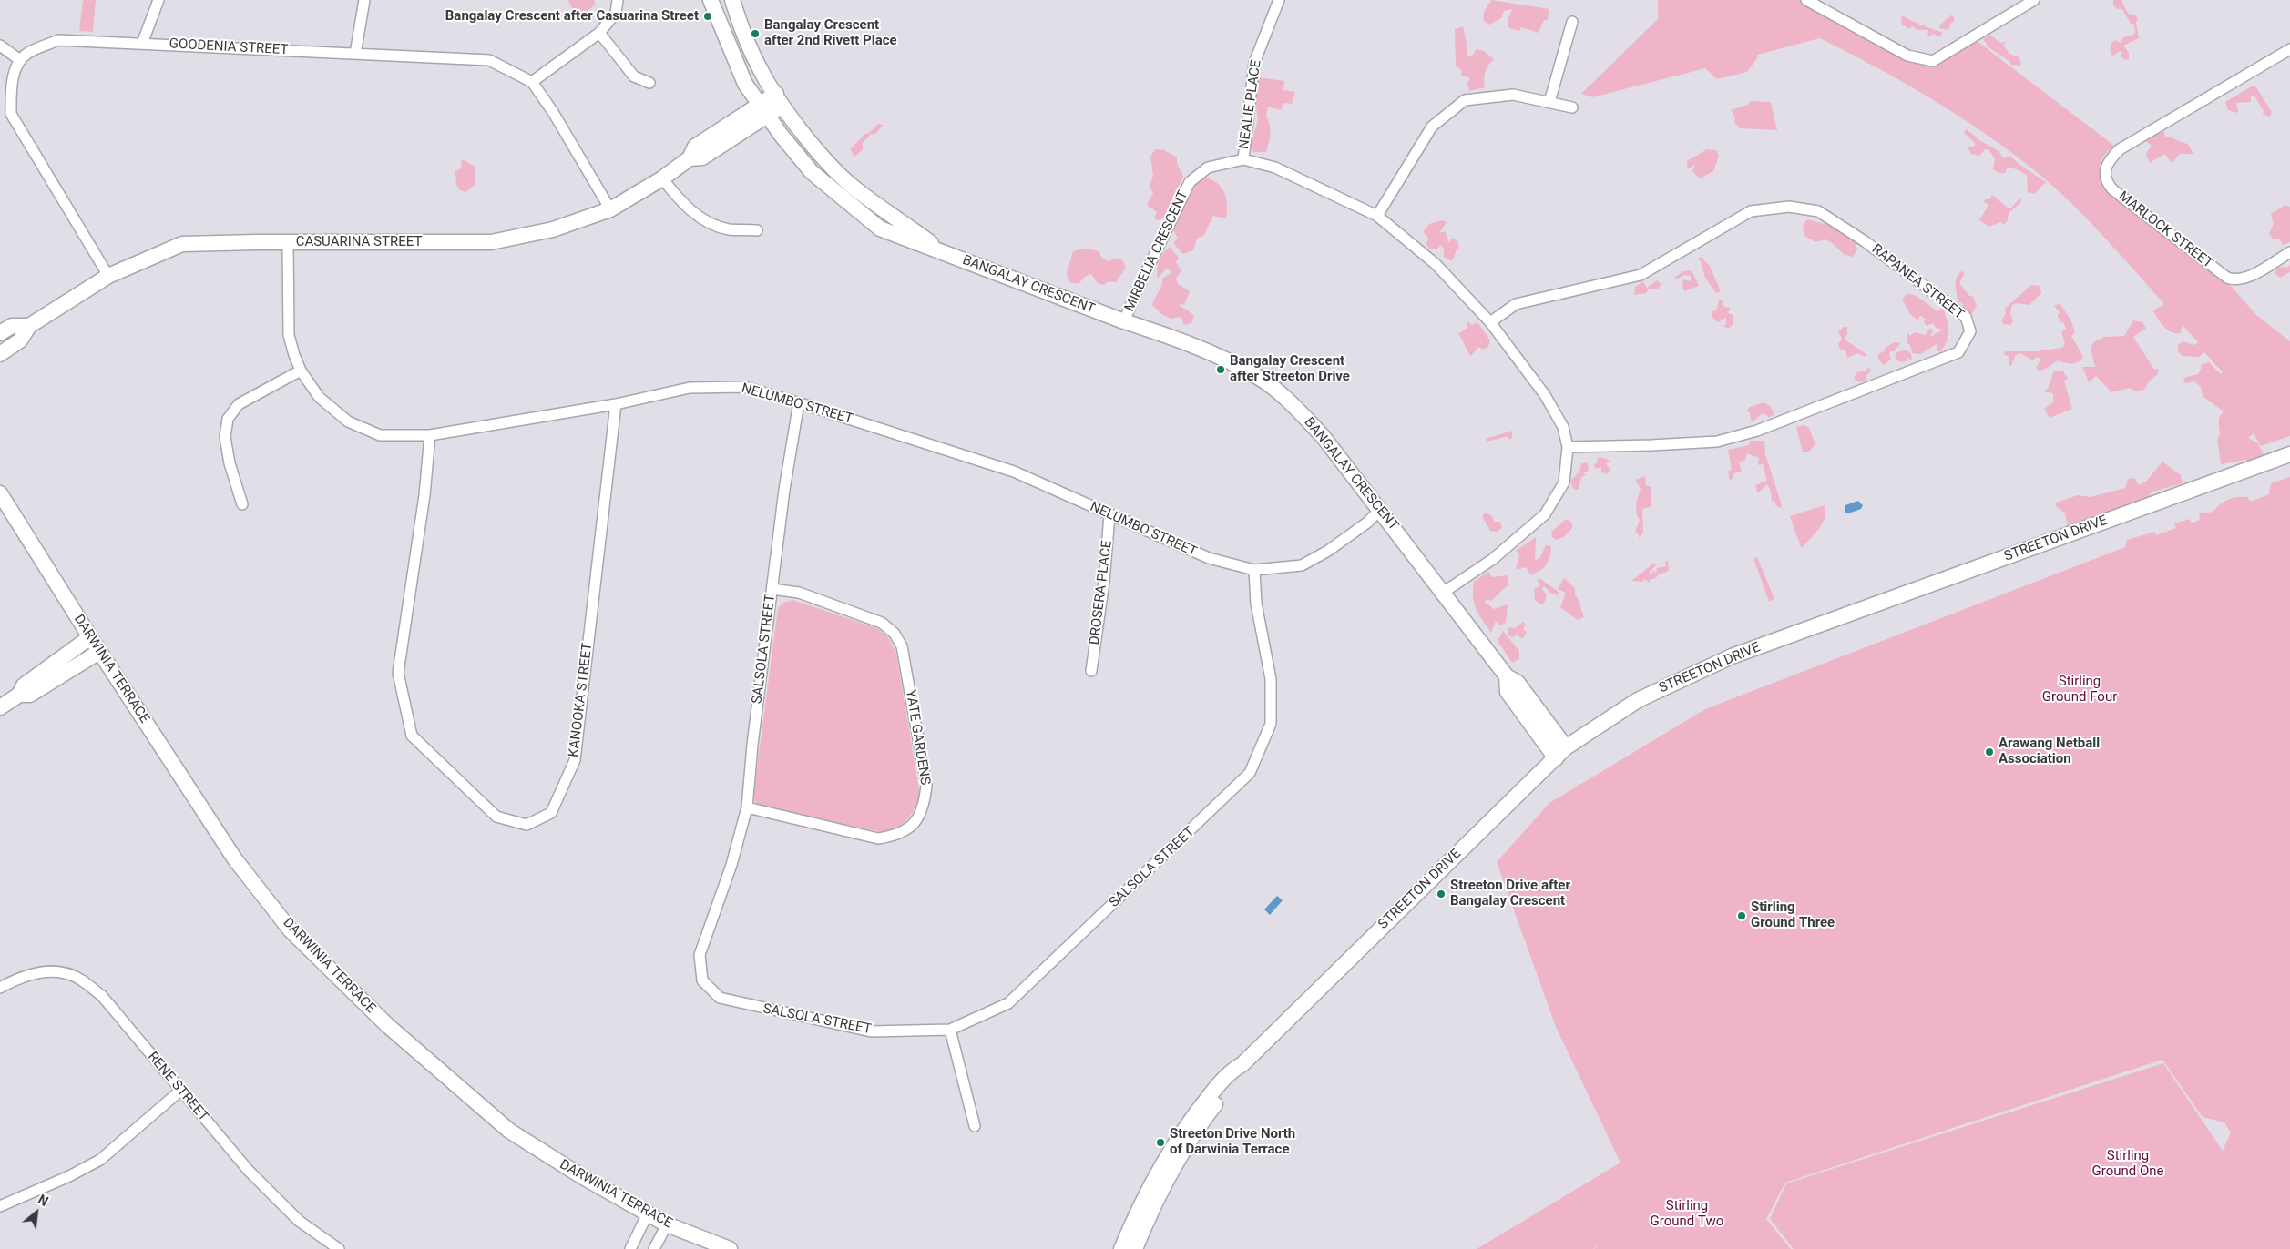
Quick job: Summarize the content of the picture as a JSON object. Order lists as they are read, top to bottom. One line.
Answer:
{"streets":{"main road":["CASUARINA STREET","BANGALAY CRESCENT","STREETON DRIVE","DARWINIA TERRACE"],"street":["GOODENIA STREET","NEALIE PLACE","MARLOCK STREET","MIRBELIA CRESCENT","RAPANEA STREET","NELUMBO STREET","DROSERA PLACE","SALSOLA STREET","KANOOKA STREET","YATE GARDENS","RENE STREET"]},"crossings":[["GOODENIA STREET","CASUARINA STREET"],["NEALIE PLACE","MIRBELIA CRESCENT"],["CASUARINA STREET","BANGALAY CRESCENT"],["CASUARINA STREET","NELUMBO STREET"],["MIRBELIA CRESCENT","RAPANEA STREET"],["MIRBELIA CRESCENT","BANGALAY CRESCENT"],["BANGALAY CRESCENT","NELUMBO STREET"],["BANGALAY CRESCENT","STREETON DRIVE"],["NELUMBO STREET","DROSERA PLACE"],["NELUMBO STREET","SALSOLA STREET"],["NELUMBO STREET","KANOOKA STREET"],["SALSOLA STREET","YATE GARDENS"]],"parks":["Stirling Ground Four","Stirling Ground One","Stirling Ground Two"],"places":["Bangalay Crescent after Casuarina Street","Bangalay Crescent after 2nd Rivett Place","Bangalay Crescent after Streeton Drive","Arawang Netball Association","Streeton Drive after Bangalay Crescent","Stirling Ground Three","Streeton Drive North of Darwinia Terrace"],"north":"top right"}
